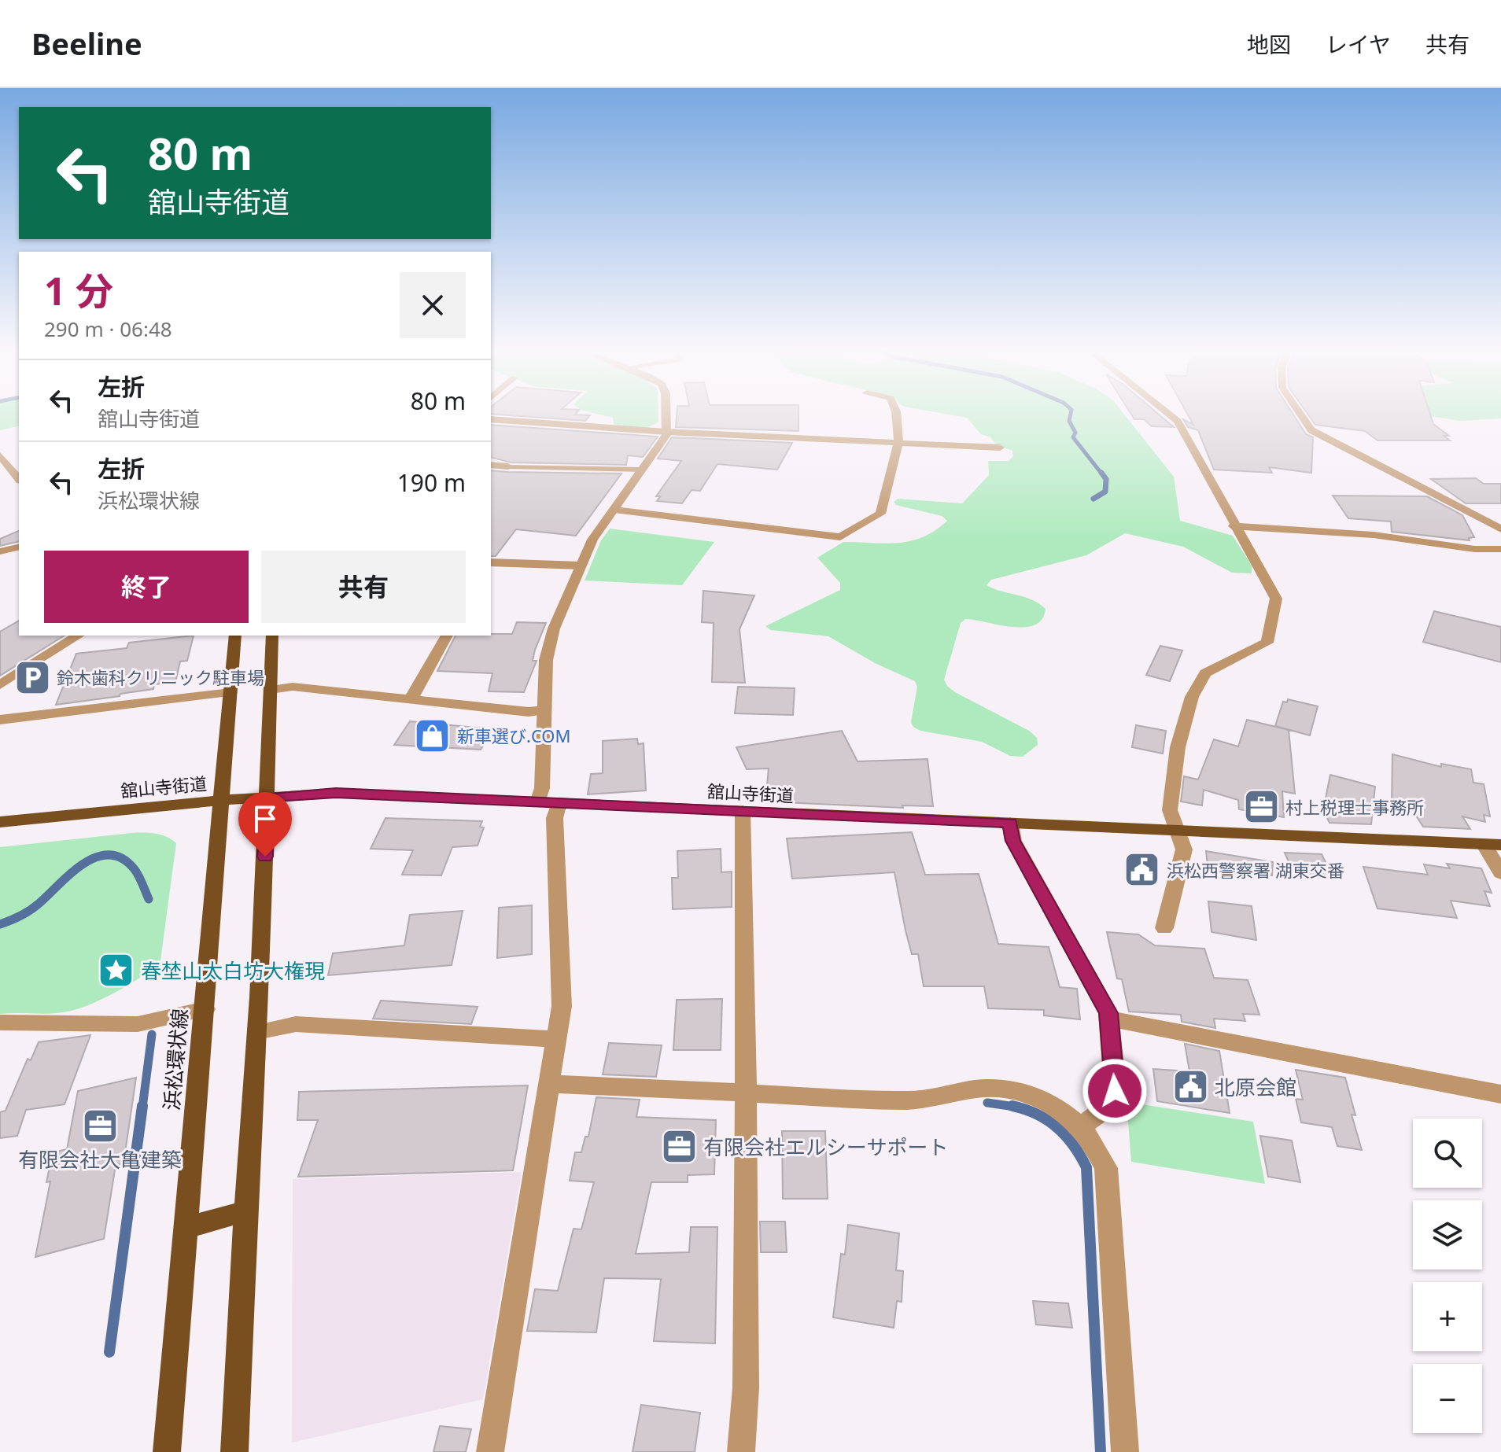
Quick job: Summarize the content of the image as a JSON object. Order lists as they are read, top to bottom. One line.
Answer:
{"streets":{"main road":["舘山寺街道","浜松環状線"]},"crossings":[["舘山寺街道","浜松環状線"]],"places":{"parking":["鈴木歯科クリニック駐車場"],"shop":["新車選び.COM"],"office":["村上税理士事務所","有限会社大亀建築","有限会社エルシーサポート"],"public building":["浜松西警察署 湖東交番","北原会館"],"place":["春埜山太白坊大権現"]},"page":{"header":"Beeline","nav":["地図","レイヤ","共有"],"turn":["80 m","舘山寺街道"],"heading":["1 分","290 m · 06:48"],"list":[{"name":"左折","note":"舘山寺街道","value":"80 m"},{"name":"左折","note":"浜松環状線","value":"190 m"}],"buttons":["終了","共有"],"map_buttons":["+","−"]}}
